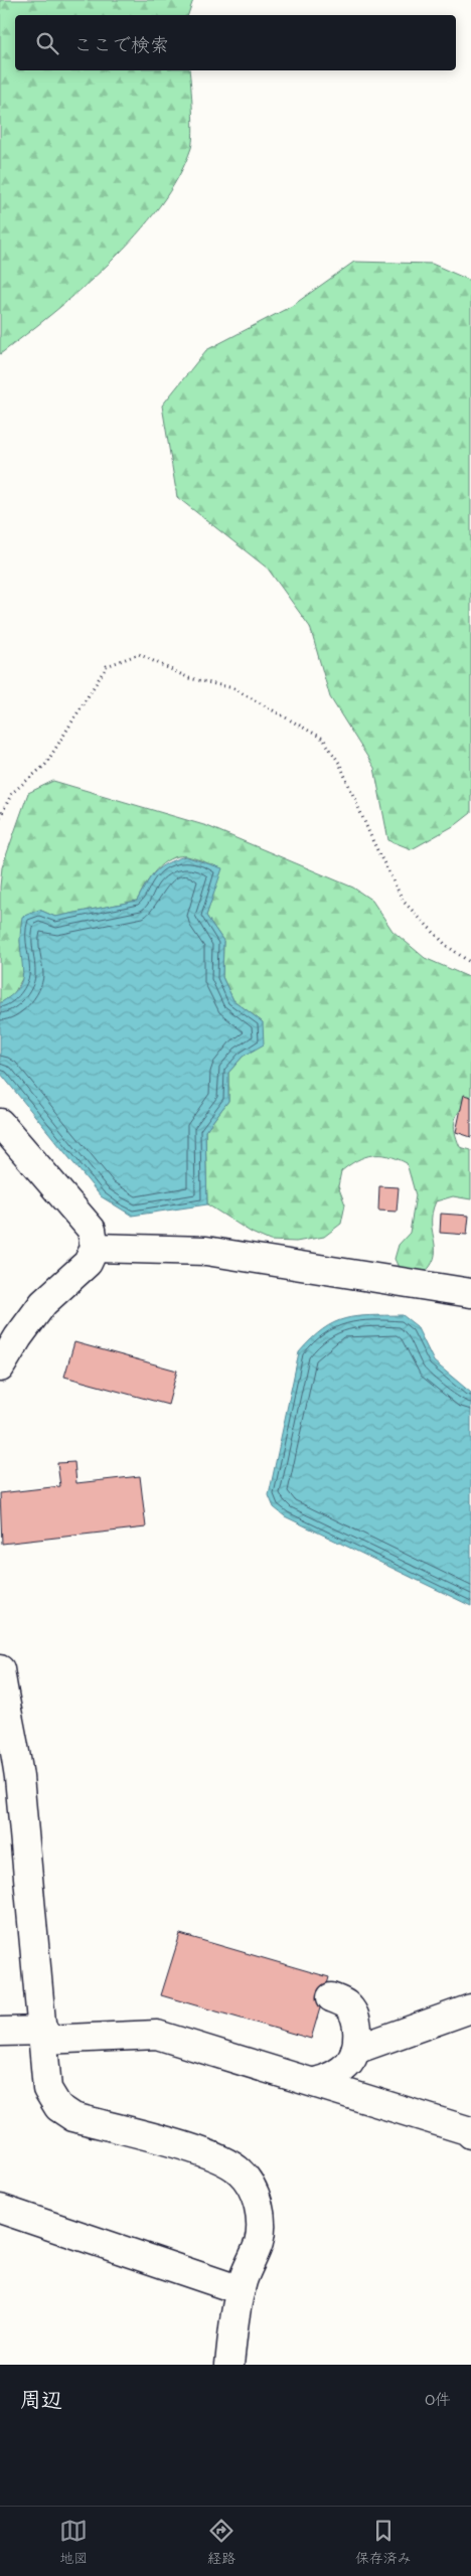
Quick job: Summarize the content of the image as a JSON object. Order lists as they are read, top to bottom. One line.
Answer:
{"page":{"search":"ここで検索","heading":["周辺","0件"],"nav":["地図","経路","保存済み"]}}
